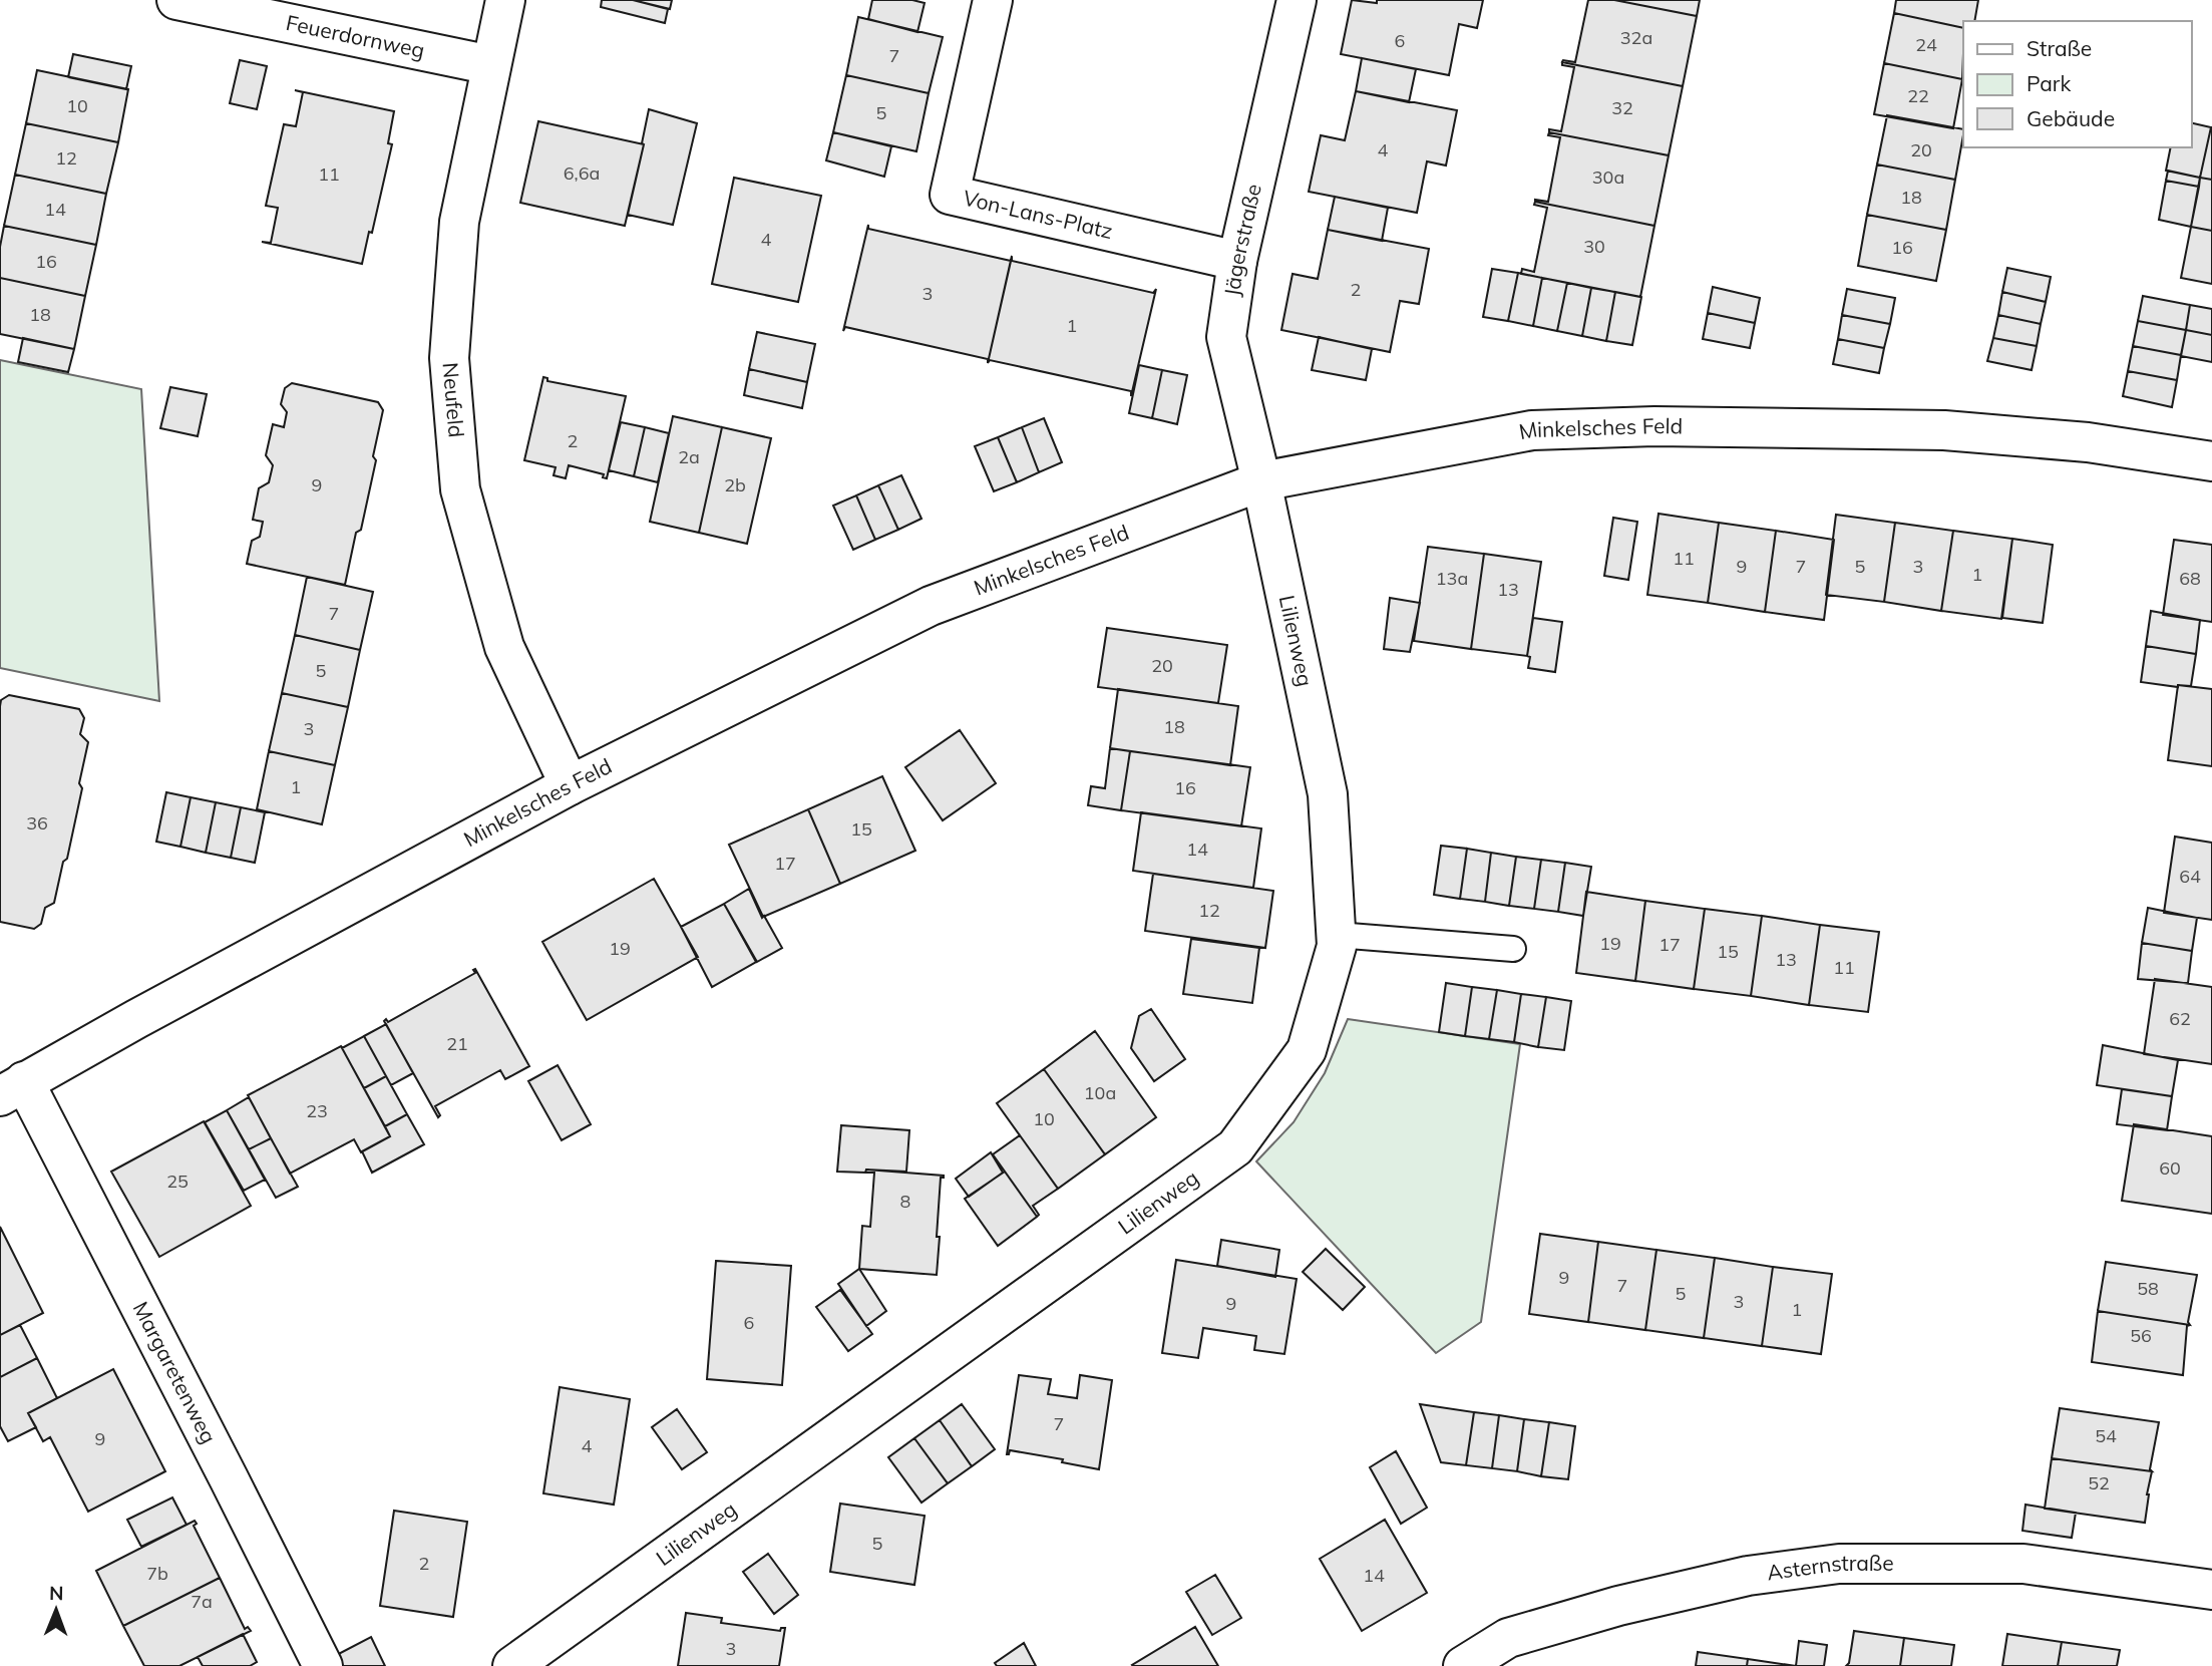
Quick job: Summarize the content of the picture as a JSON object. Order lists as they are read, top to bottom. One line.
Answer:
{"streets":{"street":["Feuerdornweg","Von-Lans-Platz","Jägerstraße","Neufeld","Minkelsches Feld","Lilienweg","Margaretenweg","Asternstraße"]},"crossings":[["Feuerdornweg","Neufeld"],["Von-Lans-Platz","Jägerstraße"],["Jägerstraße","Minkelsches Feld"],["Jägerstraße","Lilienweg"],["Neufeld","Minkelsches Feld"],["Minkelsches Feld","Lilienweg"],["Minkelsches Feld","Margaretenweg"]],"house_numbers":["32a","6","24","7","22","10","32","5","4","20","12","6,6a","11","30a","18","14","4","30","16","16","2","3","18","1","2","2a","9","2b","11","9","7","5","3","1","13a","68","13","7","20","5","18","3","1","16","36","15","14","17","64","12","19","17","19","15","13","11","62","21","10a","23","10","60","25","8","9","7","58","5","3","9","1","6","56","7","54","9","4","52","5","2","7b","14","7a","3"],"legend":["Straße","Park","Gebäude"],"north":"top"}
